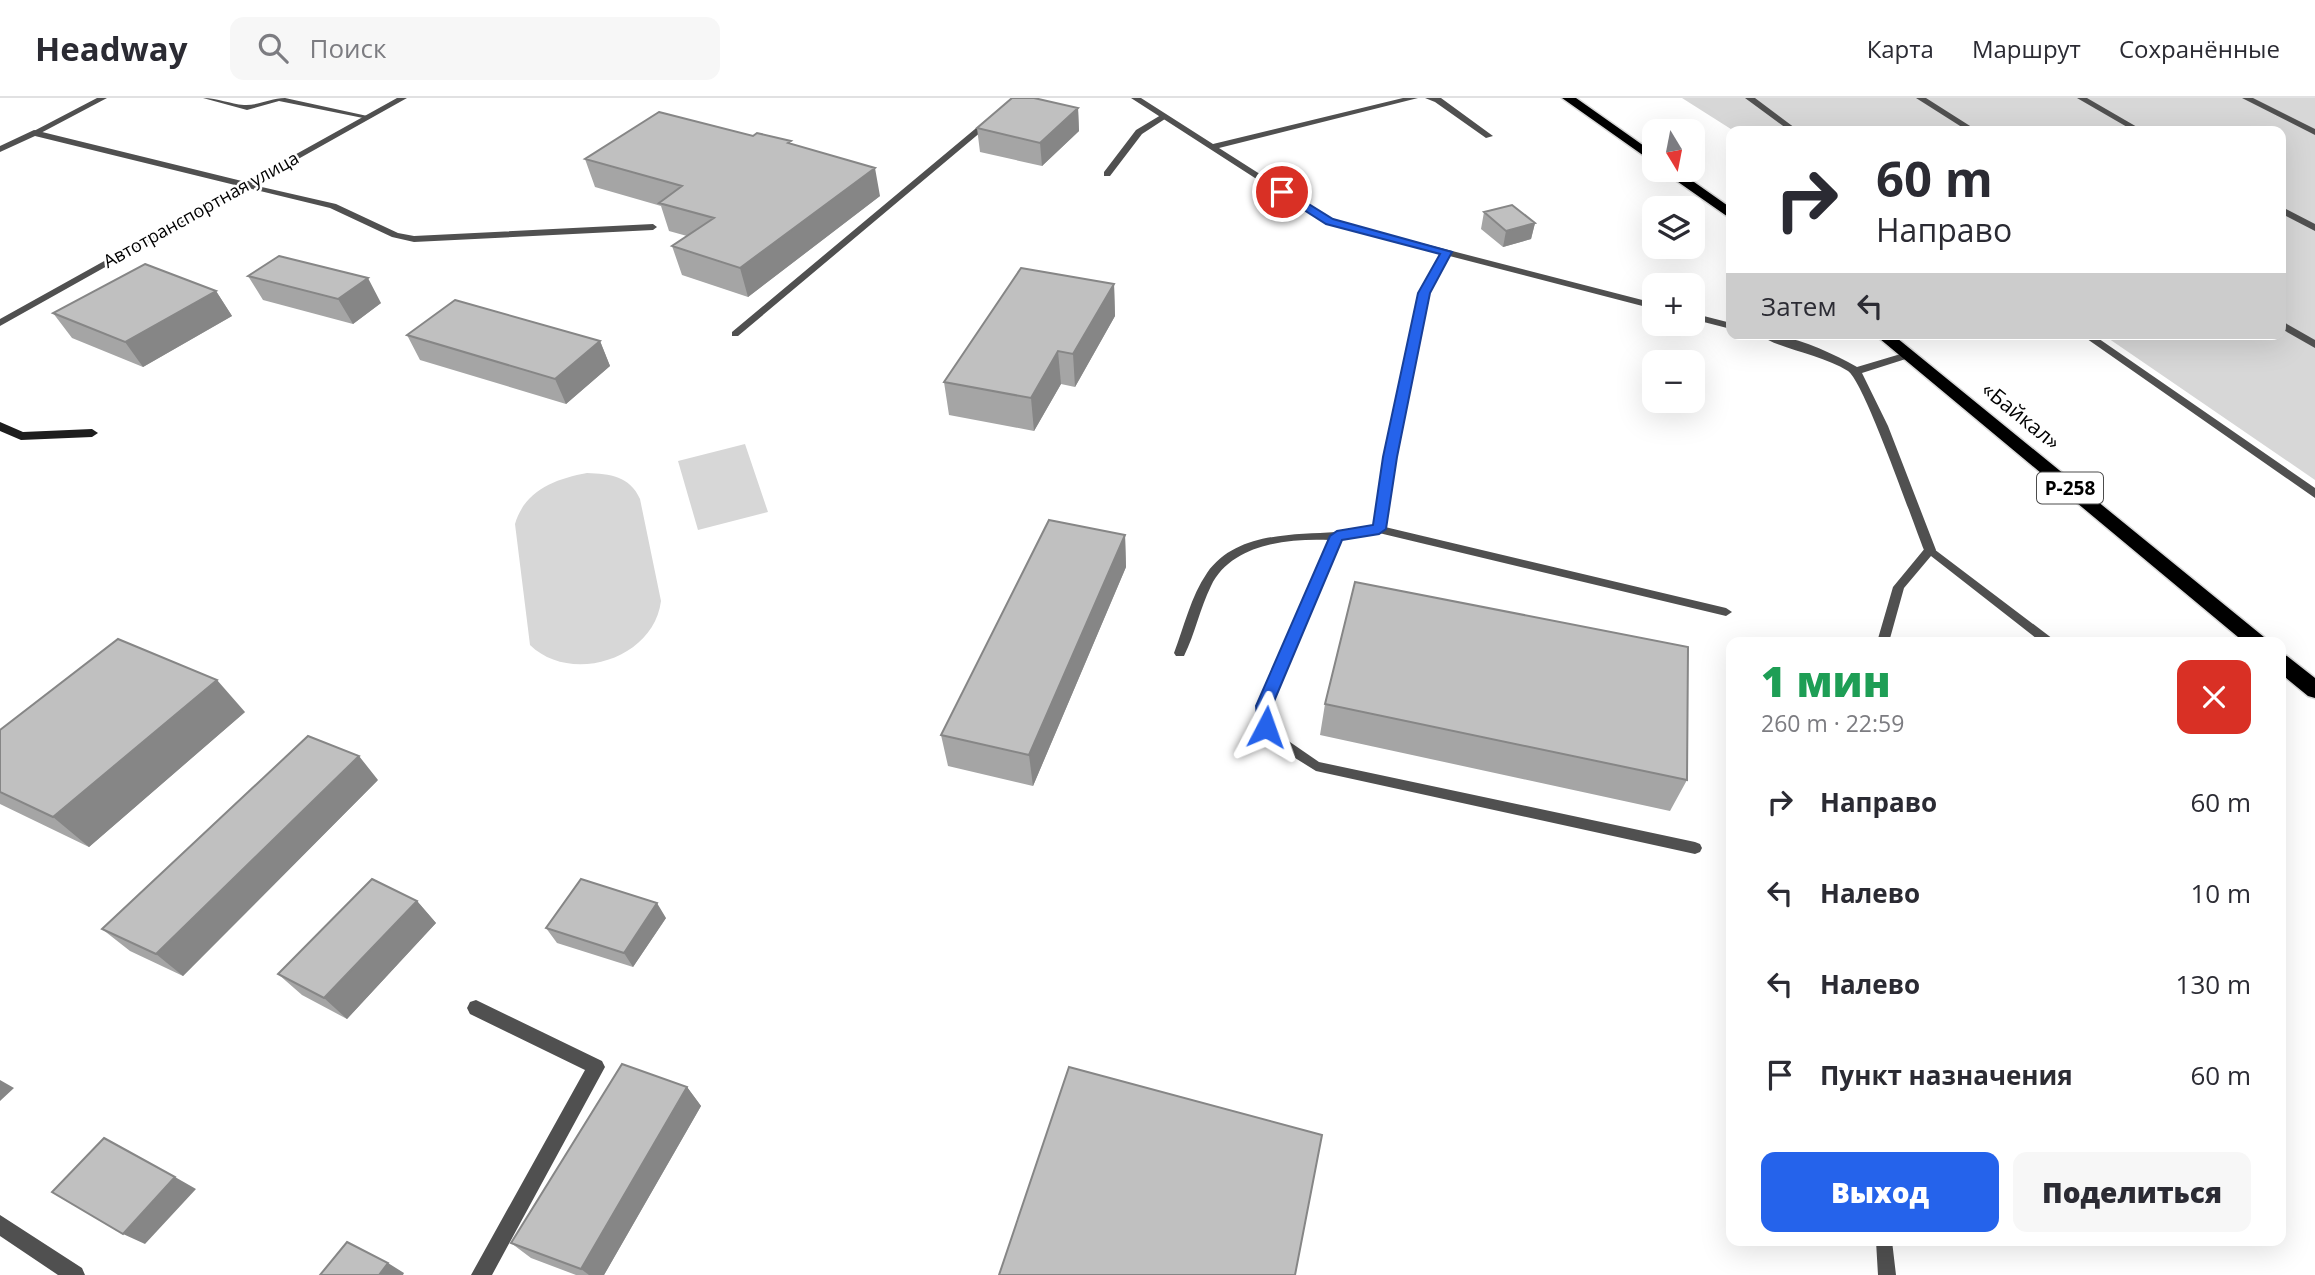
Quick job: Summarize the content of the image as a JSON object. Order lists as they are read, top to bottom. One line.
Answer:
{"streets":{"highway":["«Байкал»","Р-258"],"street":["Автотранспортная улица"]},"north":"bottom","page":{"header":"Headway","search":"Поиск","nav":["Карта","Маршрут","Сохранённые"],"map_buttons":["+","−"],"turn":["60 m","Направо"],"then":"Затем","heading":["1 мин","260 m · 22:59"],"list":[{"name":"Направо","value":"60 m"},{"name":"Налево","value":"10 m"},{"name":"Налево","value":"130 m"},{"name":"Пункт назначения","value":"60 m"}],"buttons":["Выход","Поделиться"]}}
